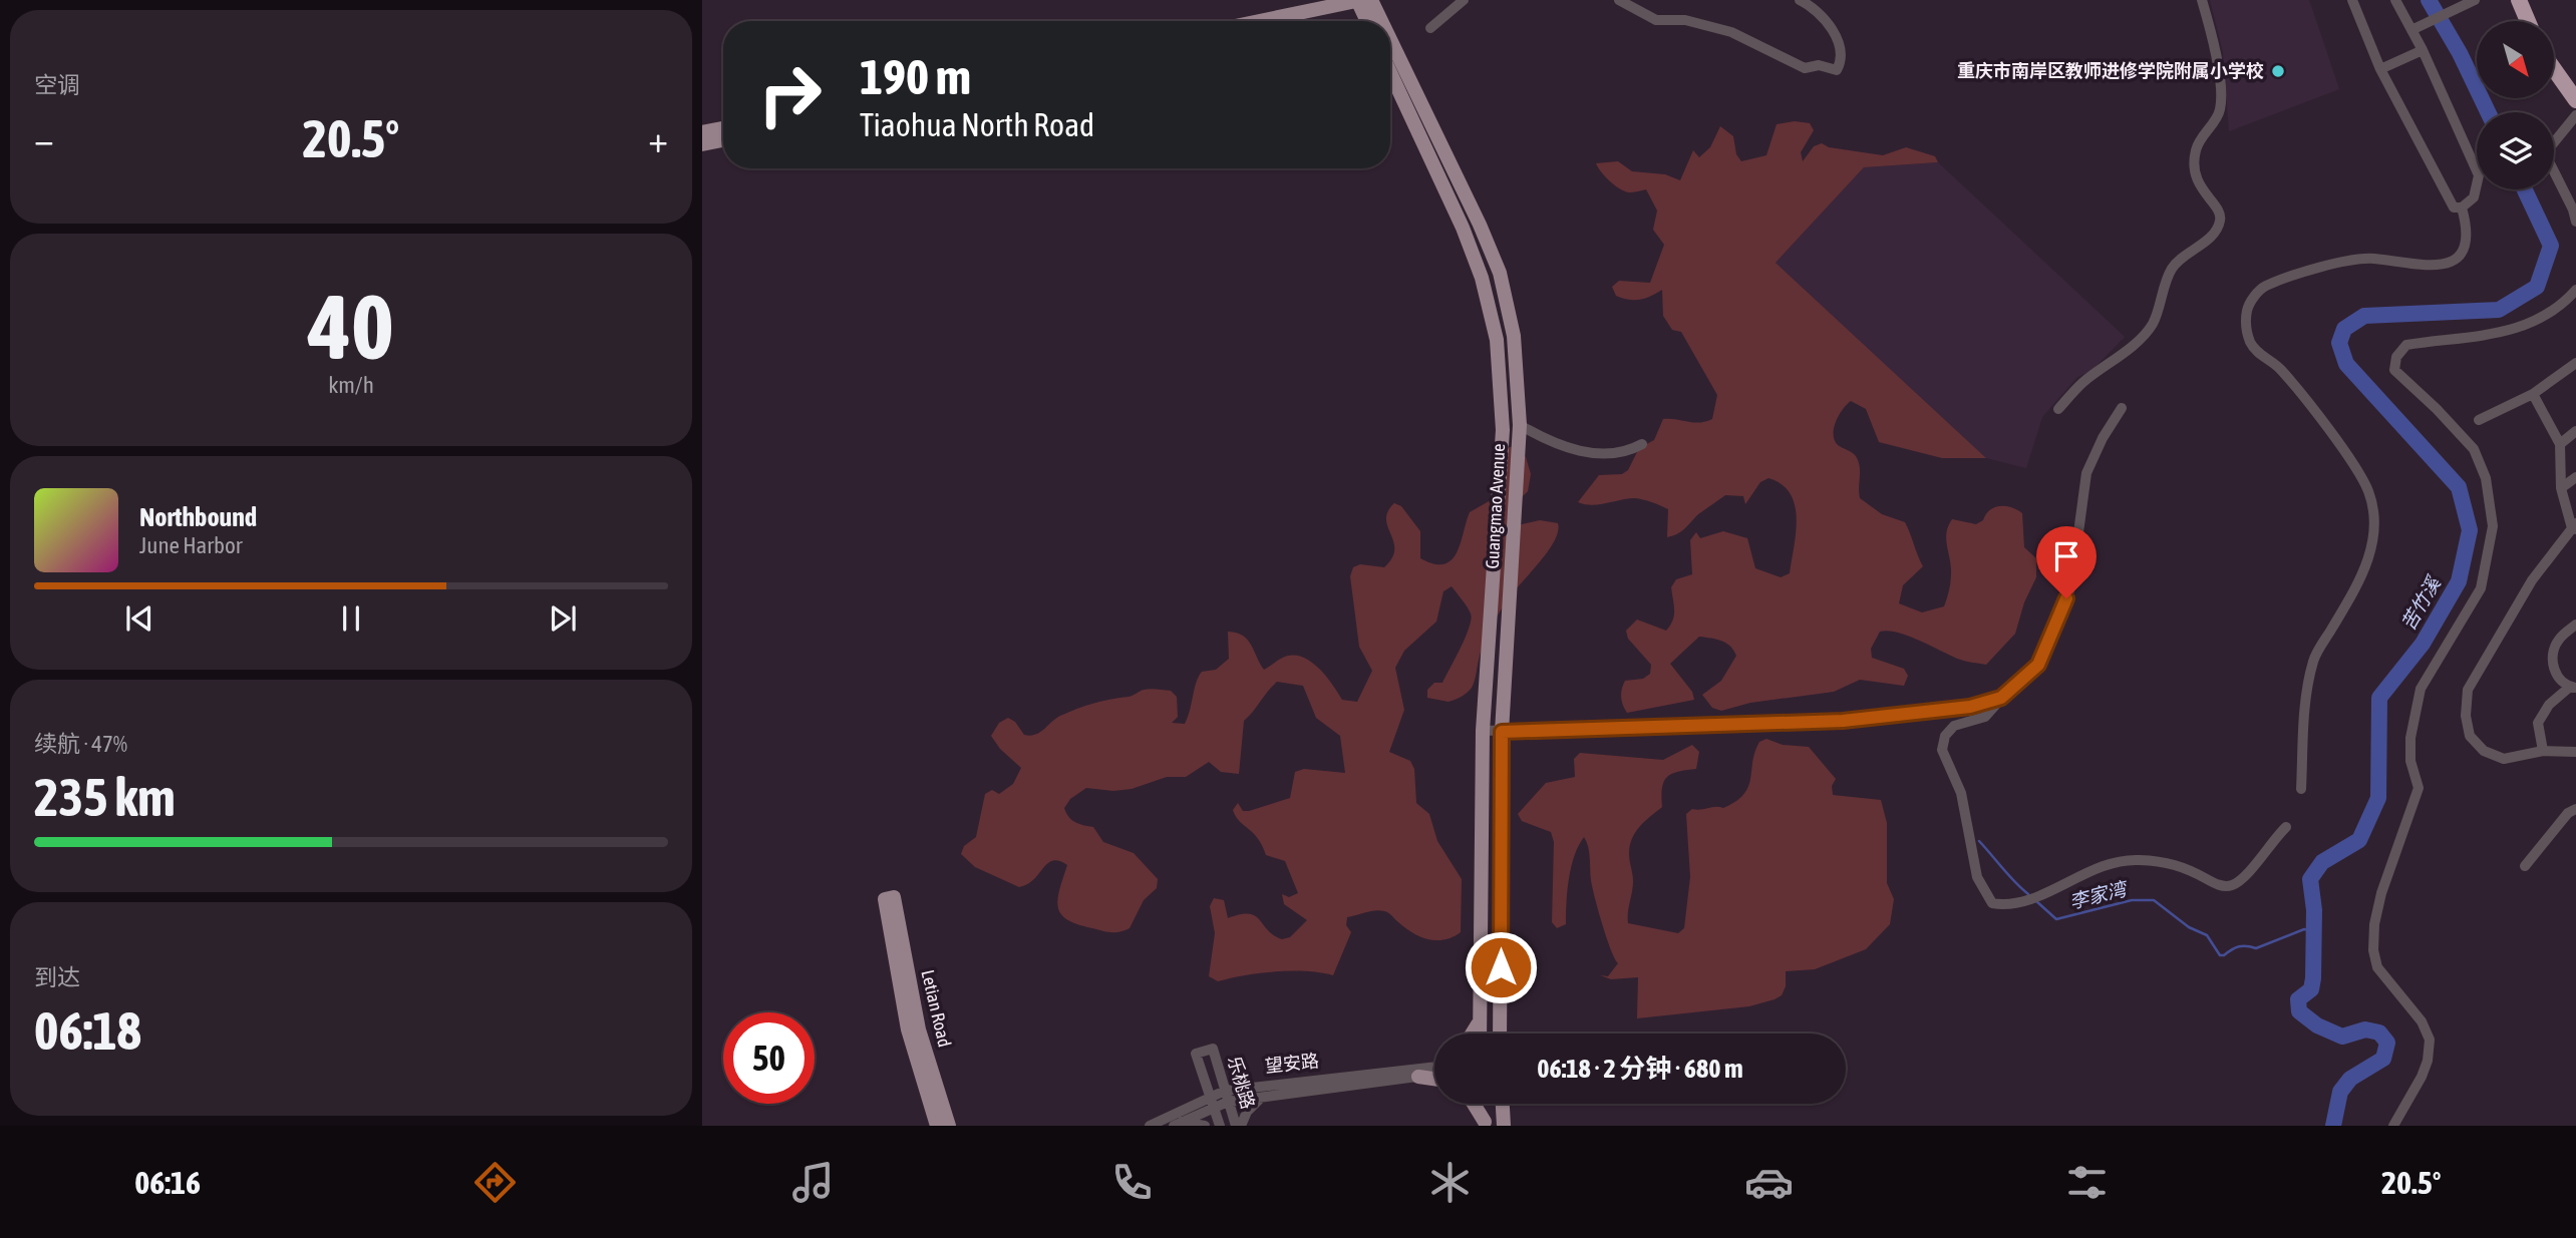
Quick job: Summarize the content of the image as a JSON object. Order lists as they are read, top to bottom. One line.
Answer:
{"streets":{"main road":["Guangmao Avenue","Letian Road"],"street":["望安路","乐桃路"]},"crossings":[["望安路","乐桃路"]],"water":["苦竹溪","李家湾"],"places":["重庆市南岸区教师进修学院附属小学校"],"north":"bottom right","page":{"tile":["空调",["40","km/h"],["续航 · 47%","235 km"],["到达","06:18"]],"turn":["190 m","Tiaohua North Road"],"heat":["−","20.5°","+"],"song":["Northbound","June Harbor"],"limit":"50","trip":"06:18 · 2 分钟 · 680 m","tabs":["06:16","20.5°"]}}
